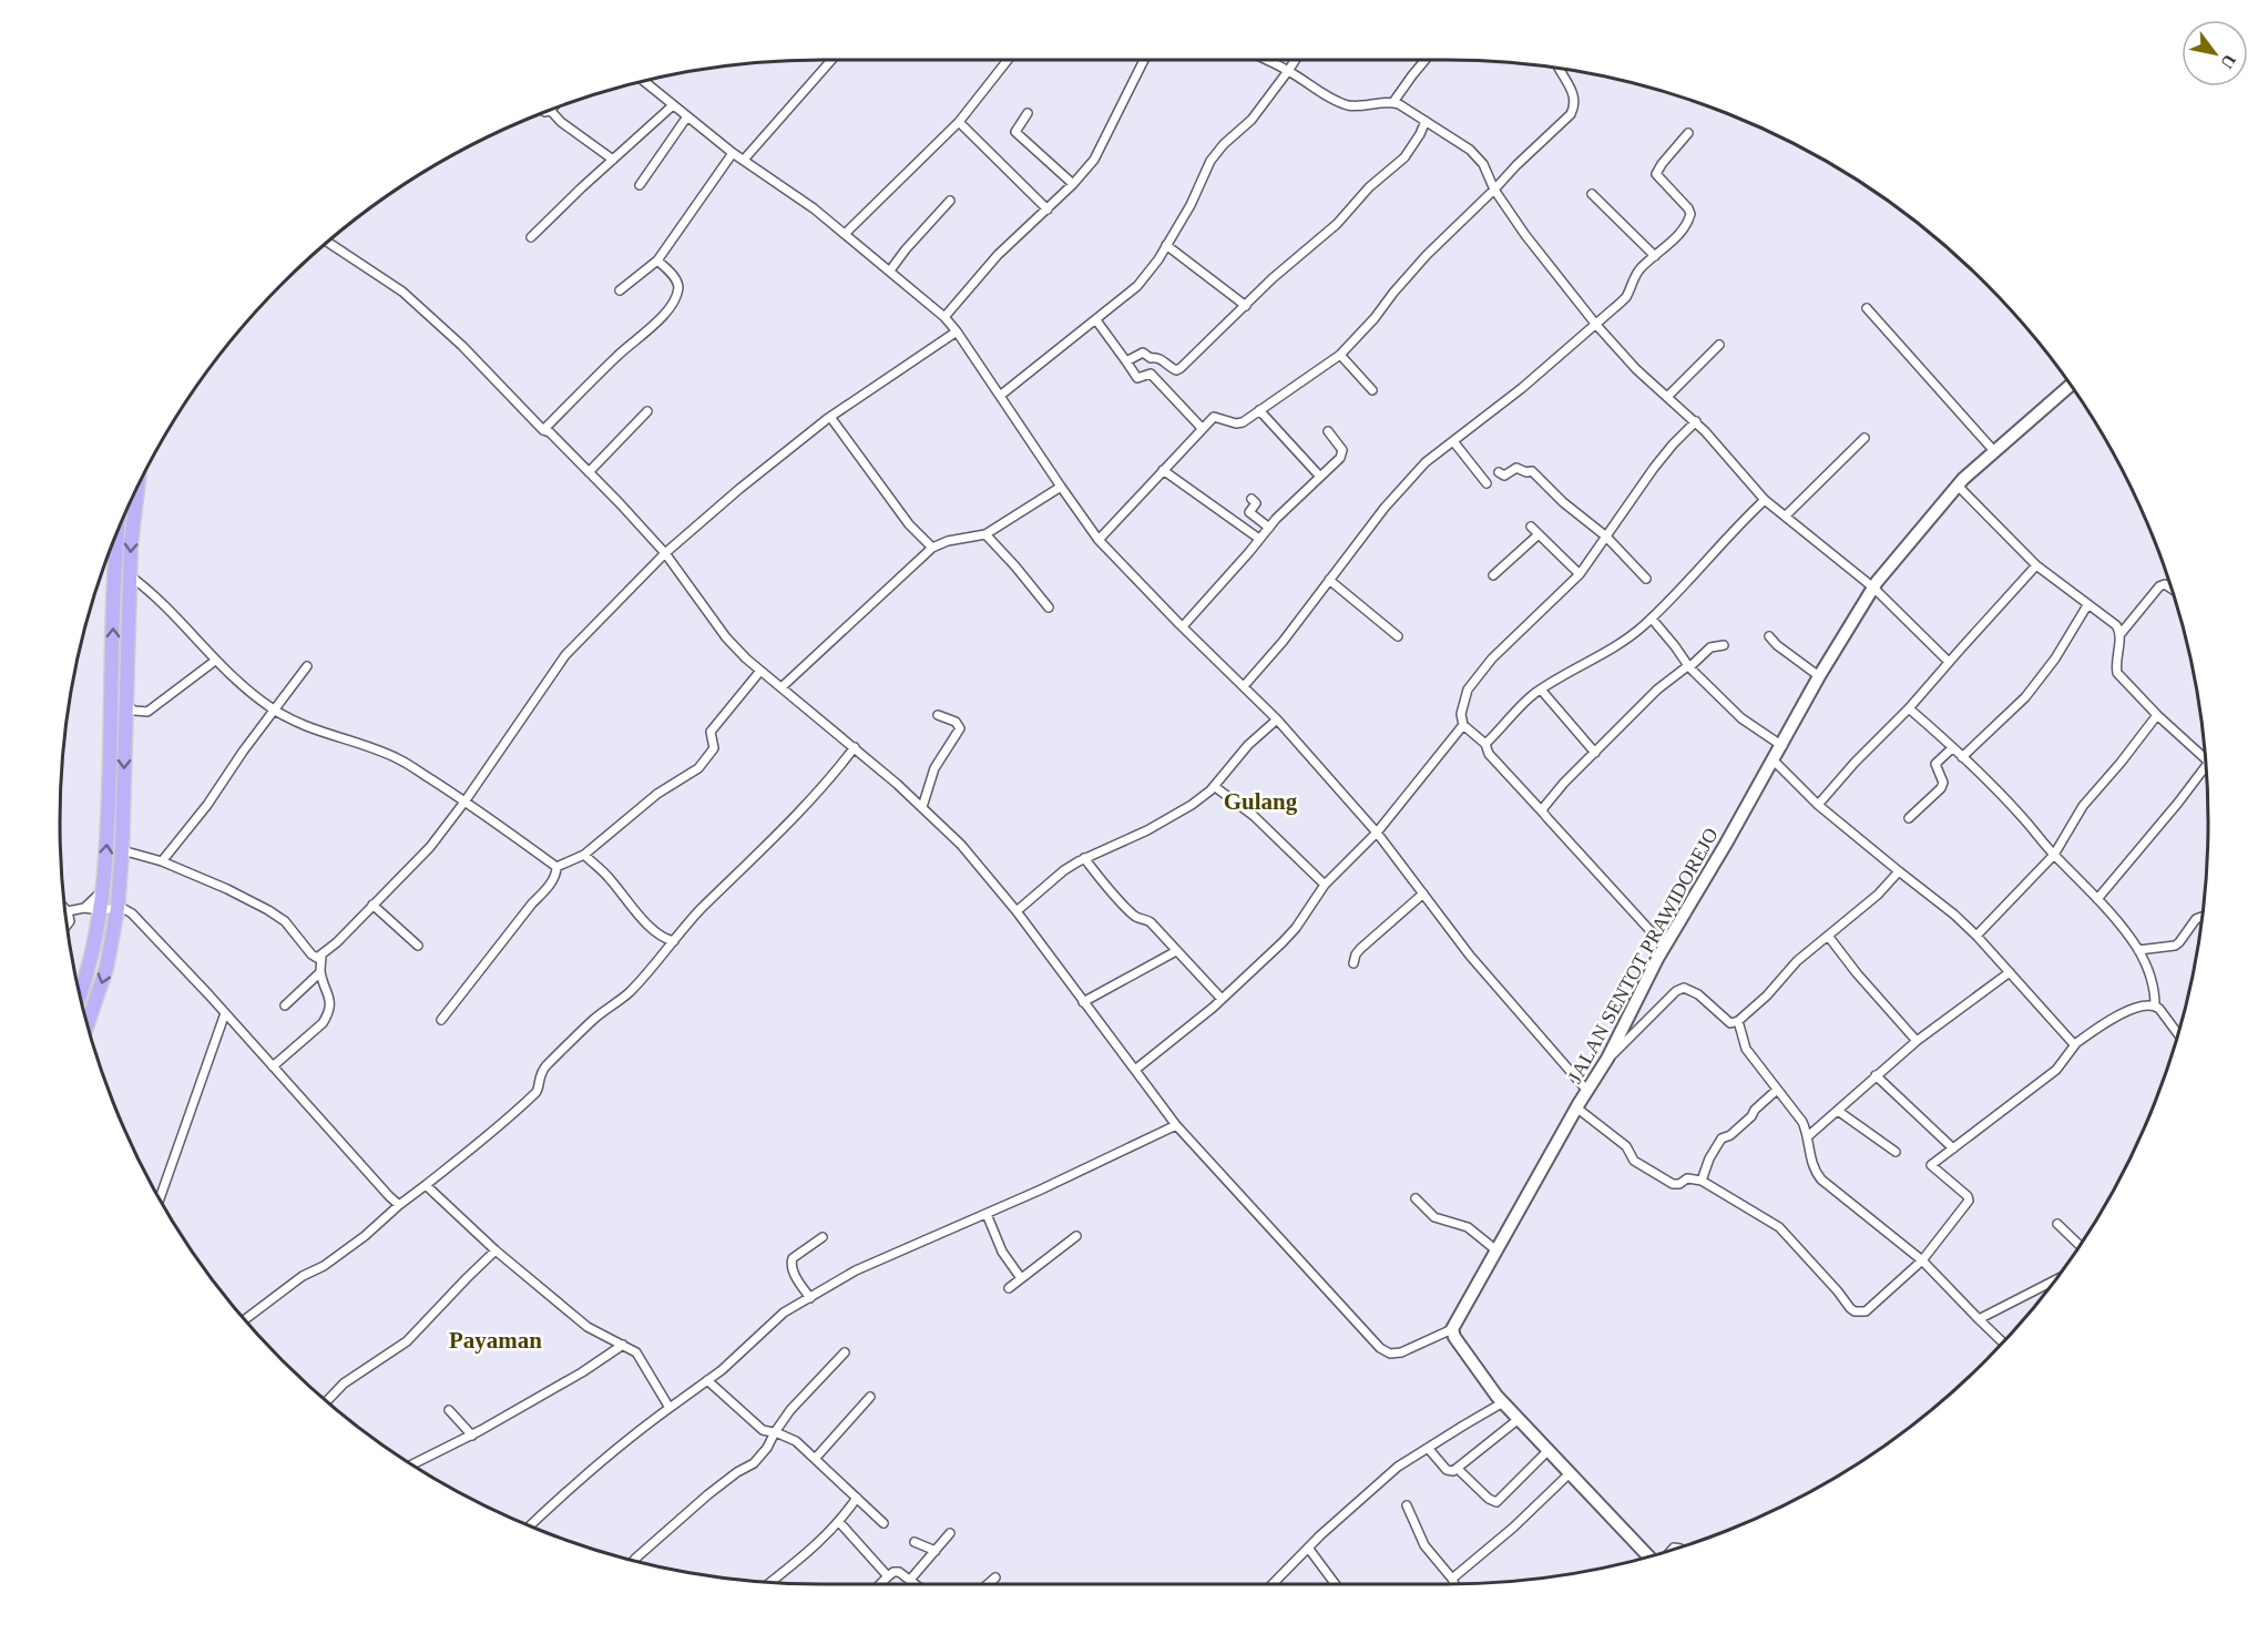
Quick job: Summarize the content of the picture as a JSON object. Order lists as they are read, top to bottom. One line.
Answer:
{"streets":{"main road":["JALAN SENTOT PRAWIDOREJO"]},"districts":["Gulang","Payaman"],"north":"bottom right"}
